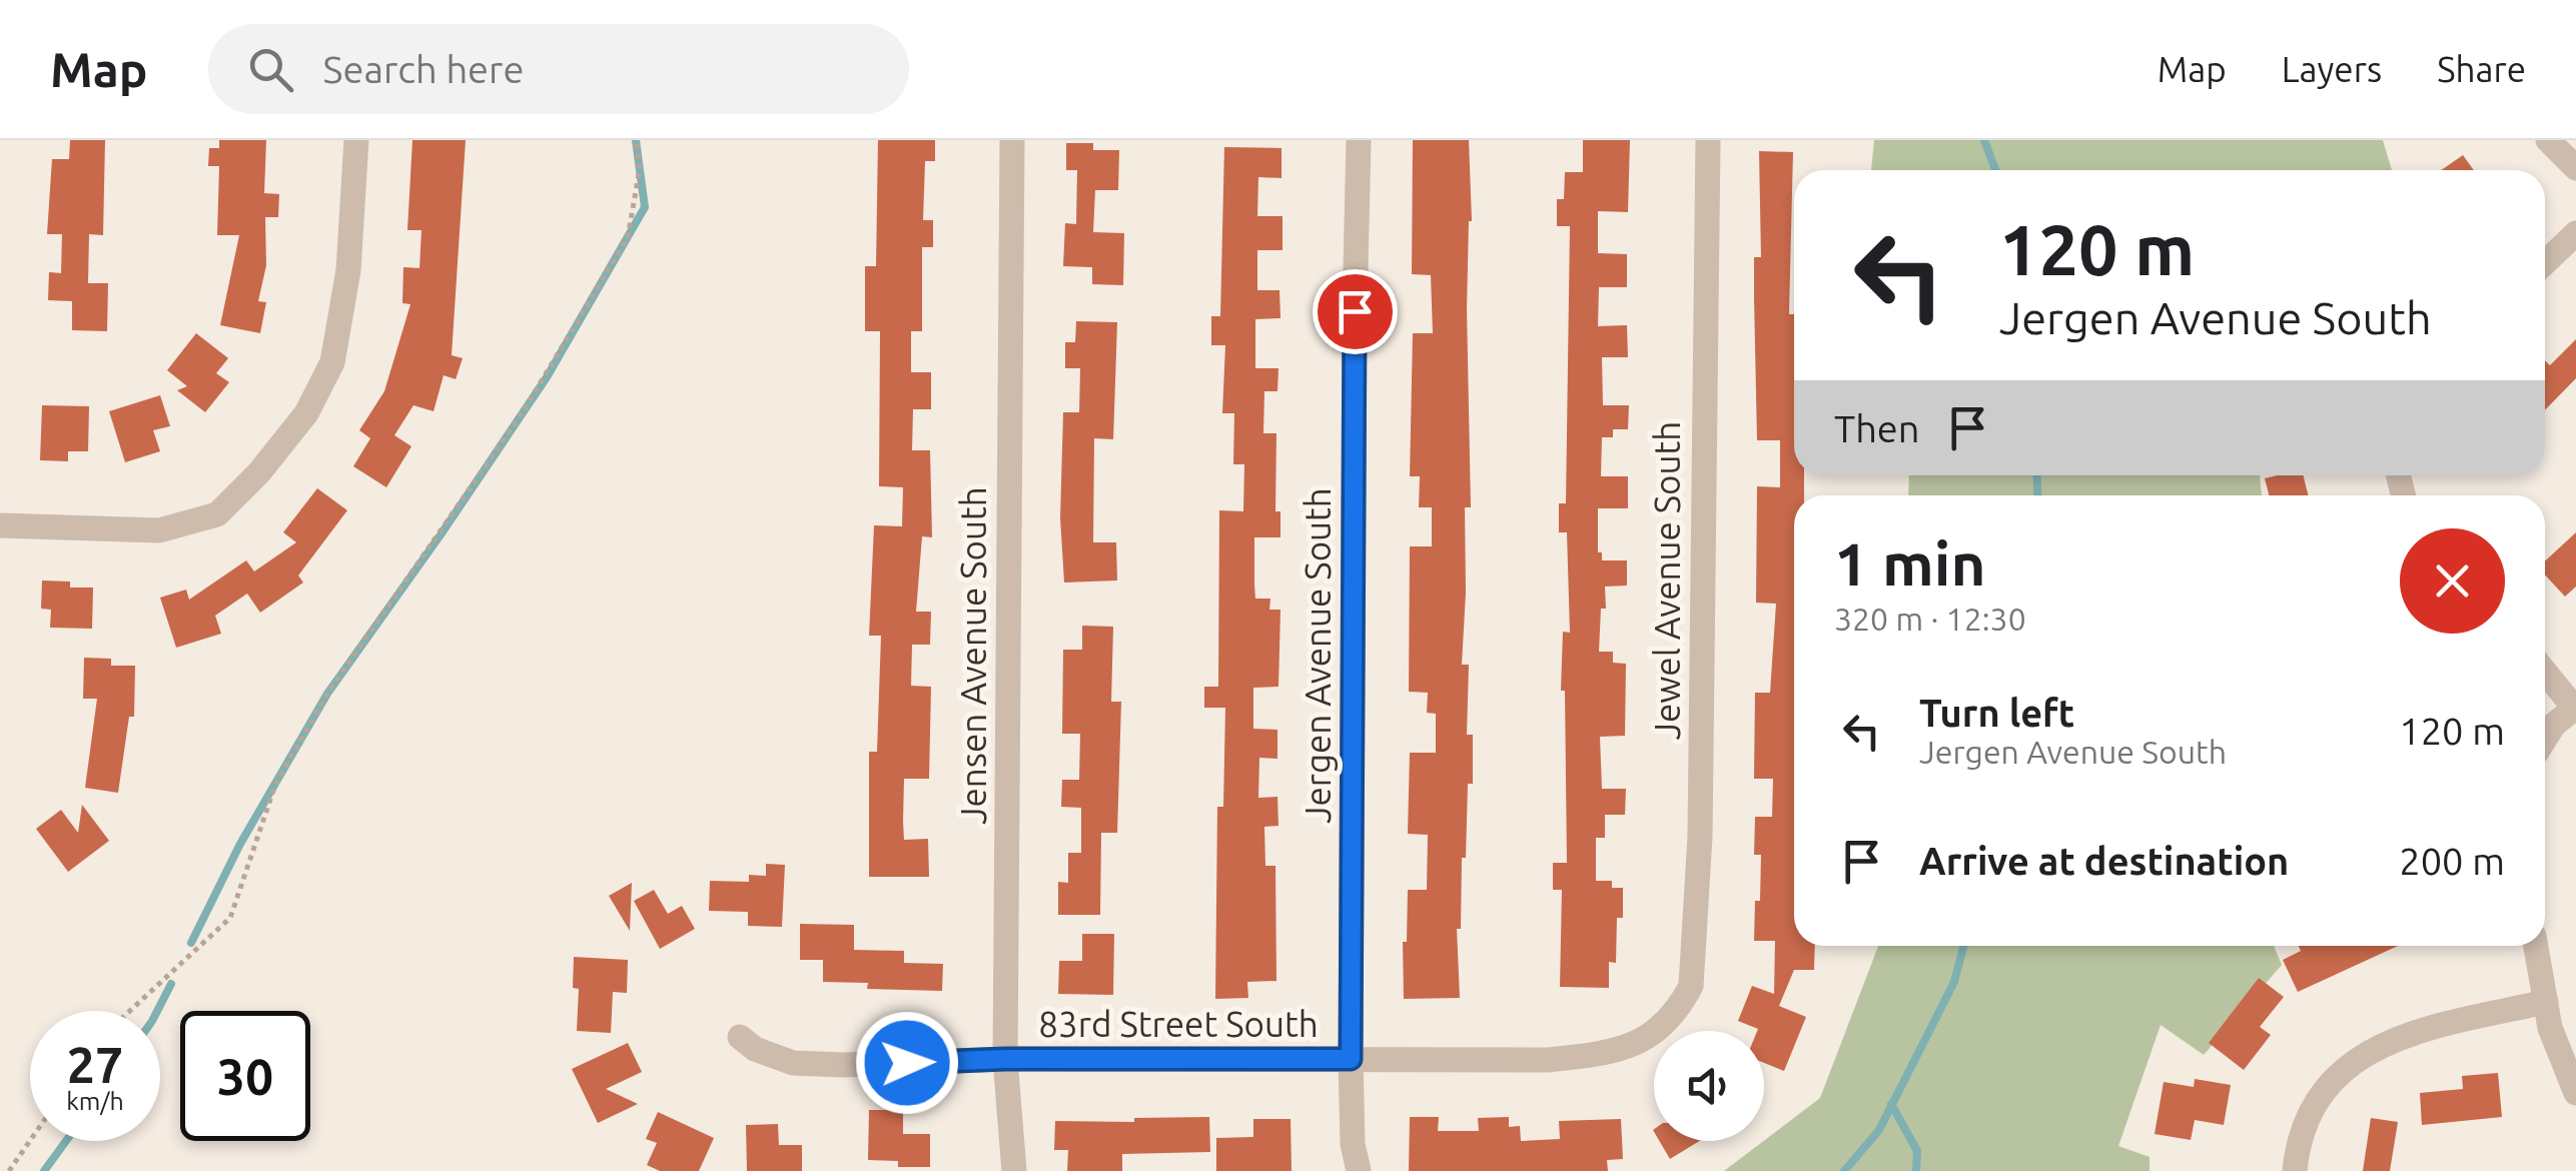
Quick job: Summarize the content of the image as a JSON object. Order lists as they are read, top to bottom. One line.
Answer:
{"streets":{"street":["Jewel Avenue South","Jensen Avenue South","Jergen Avenue South","83rd Street South"]},"crossings":[["Jewel Avenue South","83rd Street South"],["Jensen Avenue South","83rd Street South"],["Jergen Avenue South","83rd Street South"]],"page":{"header":"Map","search":"Search here","nav":["Map","Layers","Share"],"turn":["120 m","Jergen Avenue South"],"then":"Then","heading":["1 min","320 m · 12:30"],"list":[{"name":"Turn left","note":"Jergen Avenue South","value":"120 m"},{"name":"Arrive at destination","value":"200 m"}],"speed":"27 km/h","limit":"30"}}
